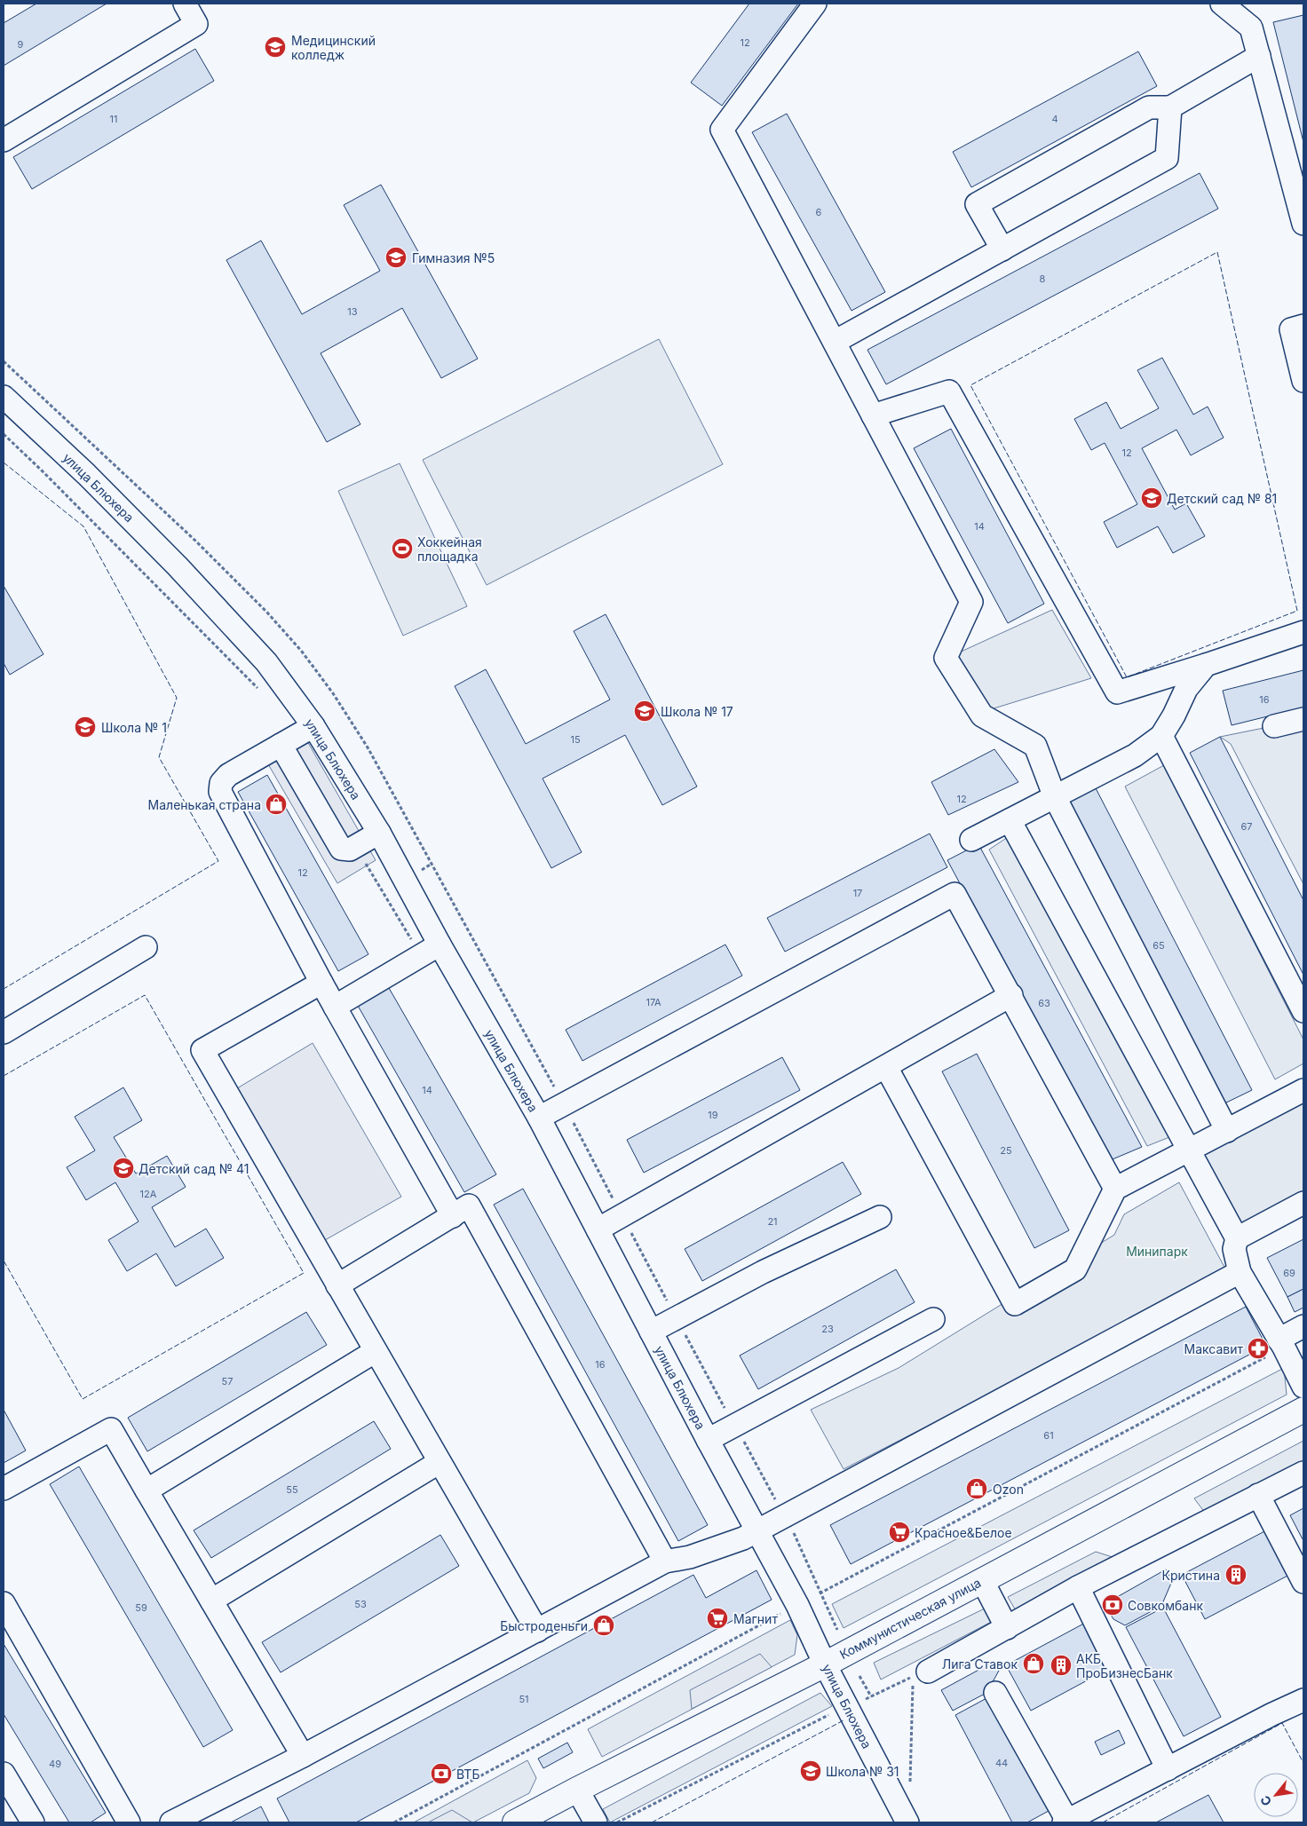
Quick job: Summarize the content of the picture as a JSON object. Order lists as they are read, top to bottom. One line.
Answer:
{"streets":{"main road":["Коммунистическая улица"],"street":["улица Блюхера"]},"crossings":[["улица Блюхера","Коммунистическая улица"]],"parks":["Минипарк"],"places":{"school or university":["Медицинский колледж","Гимназия №5","Детский сад № 81","Школа № 17","Школа № 1","Детский сад № 41","Школа № 31"],"sports":["Хоккейная площадка"],"shop":["Маленькая страна","Ozon","Быстроденьги","Лига Ставок"],"pharmacy":["Максавит"],"supermarket":["Красное&Белое","Магнит"],"building":["Кристина","АКБ ПроБизнесБанк"],"bank":["Совкомбанк","ВТБ"]},"house_numbers":["12","9","11","4","6","8","13","12","14","16","15","12","67","12","17","65","17А","63","14","19","25","12А","21","69","23","16","57","61","55","53","59","51","44","49"],"north":"bottom left"}
